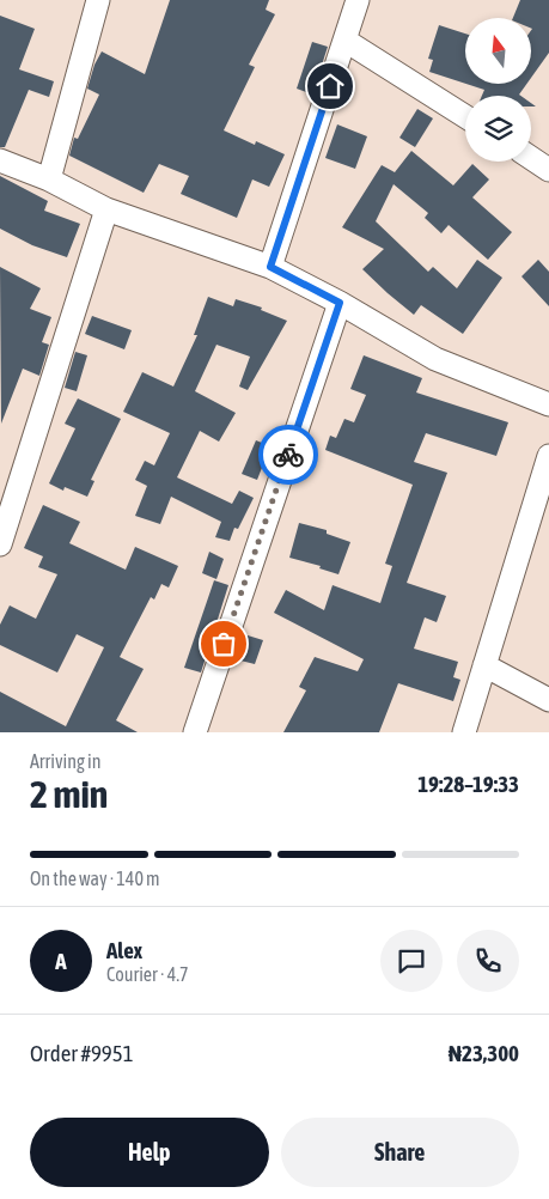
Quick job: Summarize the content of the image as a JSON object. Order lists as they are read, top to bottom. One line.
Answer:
{"north":"top","page":{"heading":["2 min","Arriving in","19:28–19:33"],"panel":["Alex","Courier · 4.7","Order #9951","₦23,300"],"bar":"On the way · 140 m","round":"A","buttons":["Help","Share"]}}
